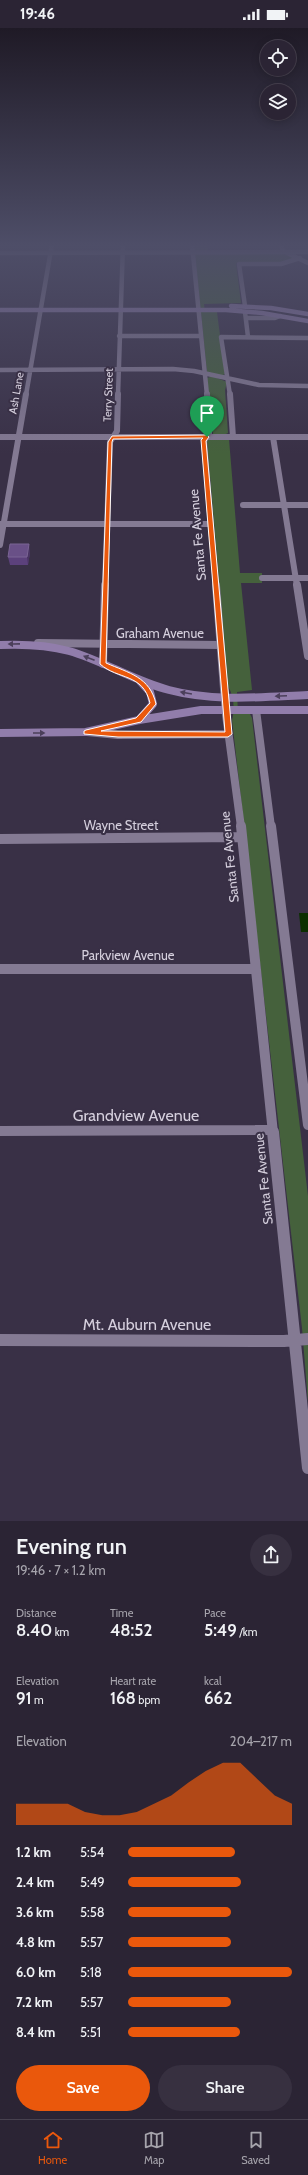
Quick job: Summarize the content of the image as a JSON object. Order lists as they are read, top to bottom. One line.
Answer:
{"streets":{"main road":["Graham Avenue"],"street":["Ash Lane","Terry Street","Santa Fe Avenue","Wayne Street","Parkview Avenue","Grandview Avenue","Mt. Auburn Avenue"]},"crossings":[["Terry Street","Graham Avenue"],["Santa Fe Avenue","Graham Avenue"],["Santa Fe Avenue","Wayne Street"],["Santa Fe Avenue","Parkview Avenue"],["Santa Fe Avenue","Grandview Avenue"],["Santa Fe Avenue","Mt. Auburn Avenue"]],"page":{"status":"19:46","heading":["Evening run","19:46 · 7 × 1.2 km"],"stats":[["Distance","8.40 km"],["Time","48:52"],["Pace","5:49 /km"],["Elevation","91 m"],["Heart rate","168 bpm"],["kcal","662"]],"chart":["Elevation","204–217 m"],"list":[{"name":"1.2 km","note":"5:54"},{"name":"2.4 km","note":"5:49"},{"name":"3.6 km","note":"5:58"},{"name":"4.8 km","note":"5:57"},{"name":"6.0 km","note":"5:18"},{"name":"7.2 km","note":"5:57"},{"name":"8.4 km","note":"5:51"}],"buttons":["Save","Share"],"tabs":["Home","Map","Saved"]}}
